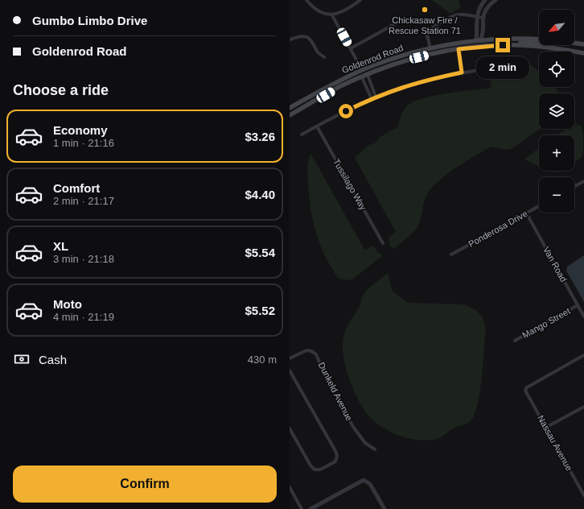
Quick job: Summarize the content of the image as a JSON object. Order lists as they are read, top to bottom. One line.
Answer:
{"streets":{"main road":["Goldenrod Road"],"street":["Tussilago Way","Ponderosa Drive","Van Road","Mango Street","Dunkeld Avenue","Nassau Avenue"]},"crossings":[["Ponderosa Drive","Van Road"],["Van Road","Mango Street"]],"places":["Chickasaw Fire / Rescue Station 71"],"north":"bottom left","page":{"banner":["Gumbo Limbo Drive","Goldenrod Road"],"map_buttons":["+","−"],"bubble":"2 min","heading":"Choose a ride","list":[{"name":"Economy","note":"1 min · 21:16","value":"$3.26"},{"name":"Comfort","note":"2 min · 21:17","value":"$4.40"},{"name":"XL","note":"3 min · 21:18","value":"$5.54"},{"name":"Moto","note":"4 min · 21:19","value":"$5.52"}],"pay":["Cash","430 m"],"buttons":"Confirm"}}
